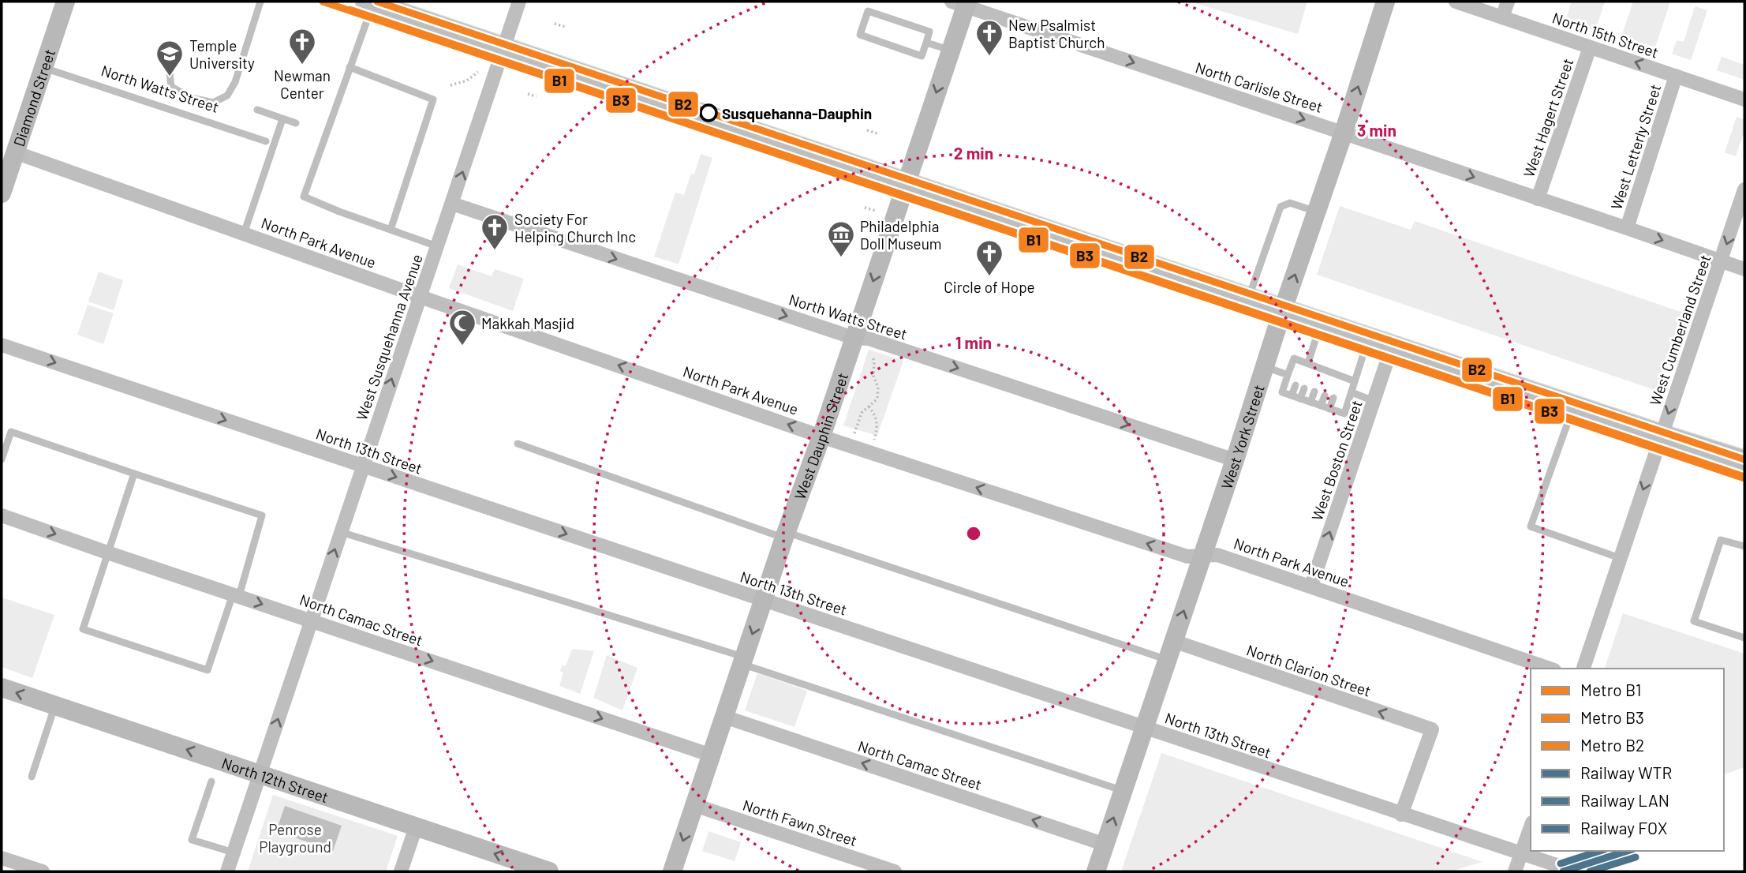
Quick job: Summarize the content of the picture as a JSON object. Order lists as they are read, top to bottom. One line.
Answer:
{"streets":{"street":["North 15th Street","North Carlisle Street","North Watts Street","Diamond Street","West Hagert Street","West Letterly Street","North Park Avenue","West Cumberland Street","West Susquehanna Avenue","West Dauphin Street","West York Street","North 13th Street","West Boston Street","North Camac Street","North Clarion Street","North 12th Street","North Fawn Street"]},"crossings":[["North 15th Street","West Hagert Street"],["North 15th Street","West Letterly Street"],["North Carlisle Street","West Hagert Street"],["North Carlisle Street","West Letterly Street"],["North Carlisle Street","West Cumberland Street"],["North Carlisle Street","West Dauphin Street"],["North Carlisle Street","West York Street"],["North Watts Street","Diamond Street"],["North Watts Street","West Susquehanna Avenue"],["North Watts Street","West Dauphin Street"],["North Watts Street","West York Street"],["Diamond Street","North Park Avenue"],["North Park Avenue","West Susquehanna Avenue"],["North Park Avenue","West Dauphin Street"],["North Park Avenue","West York Street"],["North Park Avenue","West Boston Street"],["West Susquehanna Avenue","North 13th Street"],["West Susquehanna Avenue","North Camac Street"],["West Susquehanna Avenue","North 12th Street"],["West Dauphin Street","North 13th Street"],["West Dauphin Street","North Camac Street"],["West Dauphin Street","North Fawn Street"],["West York Street","North 13th Street"],["West York Street","North Camac Street"],["West York Street","North Clarion Street"],["North 13th Street","North Clarion Street"]],"one_way":["North Carlisle Street","North Watts Street","North Park Avenue","West Cumberland Street","West Susquehanna Avenue","West Dauphin Street","West York Street","North 13th Street","West Boston Street","North 12th Street"],"parks":["Penrose Playground"],"places":{"church":["New Psalmist Baptist Church","Newman Center","Society For Helping Church Inc","Circle of Hope"],"school or university":["Temple University"],"other":["Susquehanna-Dauphin"],"museum":["Philadelphia Doll Museum"],"mosque":["Makkah Masjid"]},"lines":["metro line B1","metro line B2","metro line B3","rail line WTR","rail line FOX","rail line LAN"],"legend":["Metro B1","Metro B3","Metro B2","Railway WTR","Railway LAN","Railway FOX"],"rings":["3 min","2 min","1 min"]}
